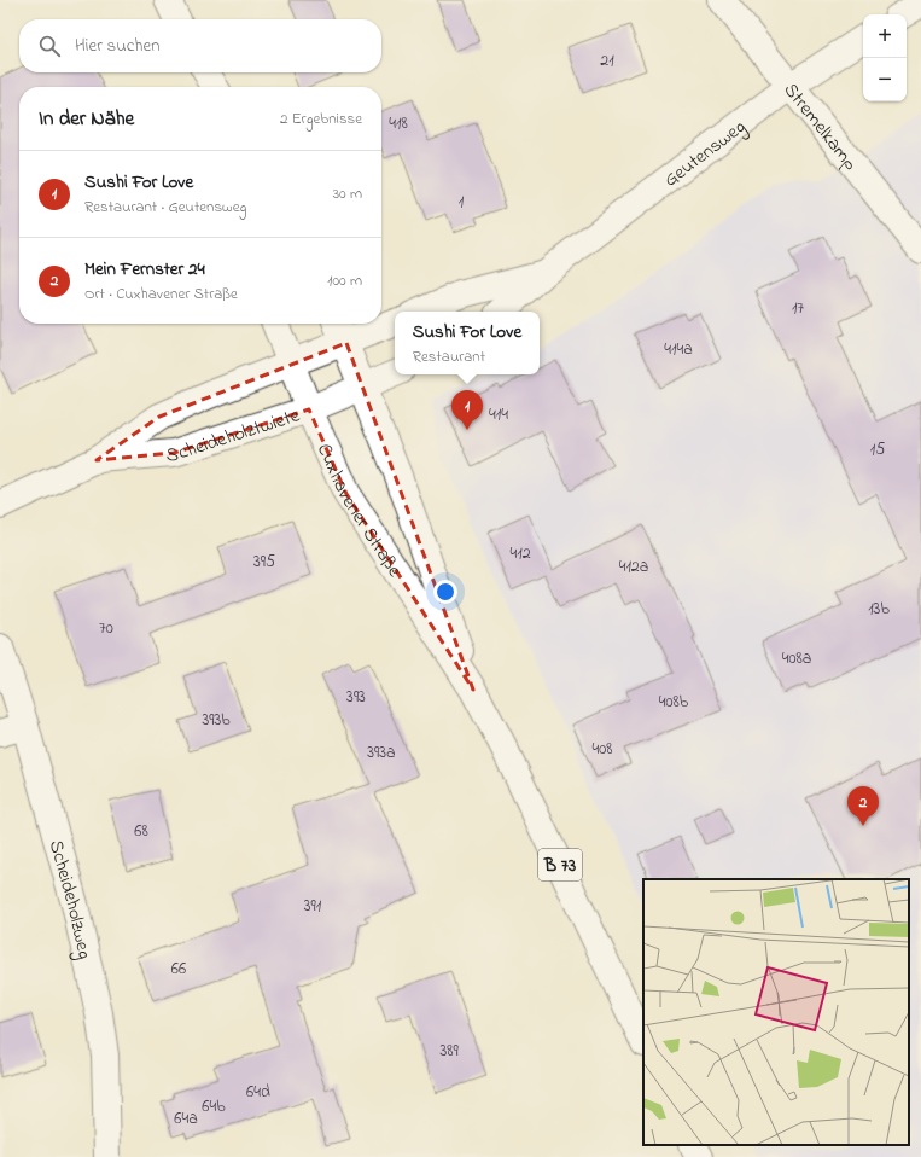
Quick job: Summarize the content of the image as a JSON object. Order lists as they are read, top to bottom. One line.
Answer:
{"streets":{"street":["Stremelkamp","Geutensweg","Scheideholztwiete","Cuxhavener Straße","B 73","Scheideholzweg"]},"crossings":[["Stremelkamp","Geutensweg"],["Scheideholztwiete","Cuxhavener Straße"]],"house_numbers":["21","418","1","17","414a","414","15","412","395","412a","13b","70","408a","393","408b","393b","408","393a","68","391","66","389","64d","64b","64a"],"page":{"map_buttons":["+","−"],"search":"Hier suchen","heading":["In der Nähe","2 Ergebnisse"],"list":[{"mark":"1","name":"Sushi For Love","note":"Restaurant · Geutensweg","value":"30 m"},{"mark":"2","name":"Mein Fernster 24","note":"Ort · Cuxhavener Straße","value":"100 m"}],"popup":["Sushi For Love","Restaurant"],"pins":["1","2"]}}
